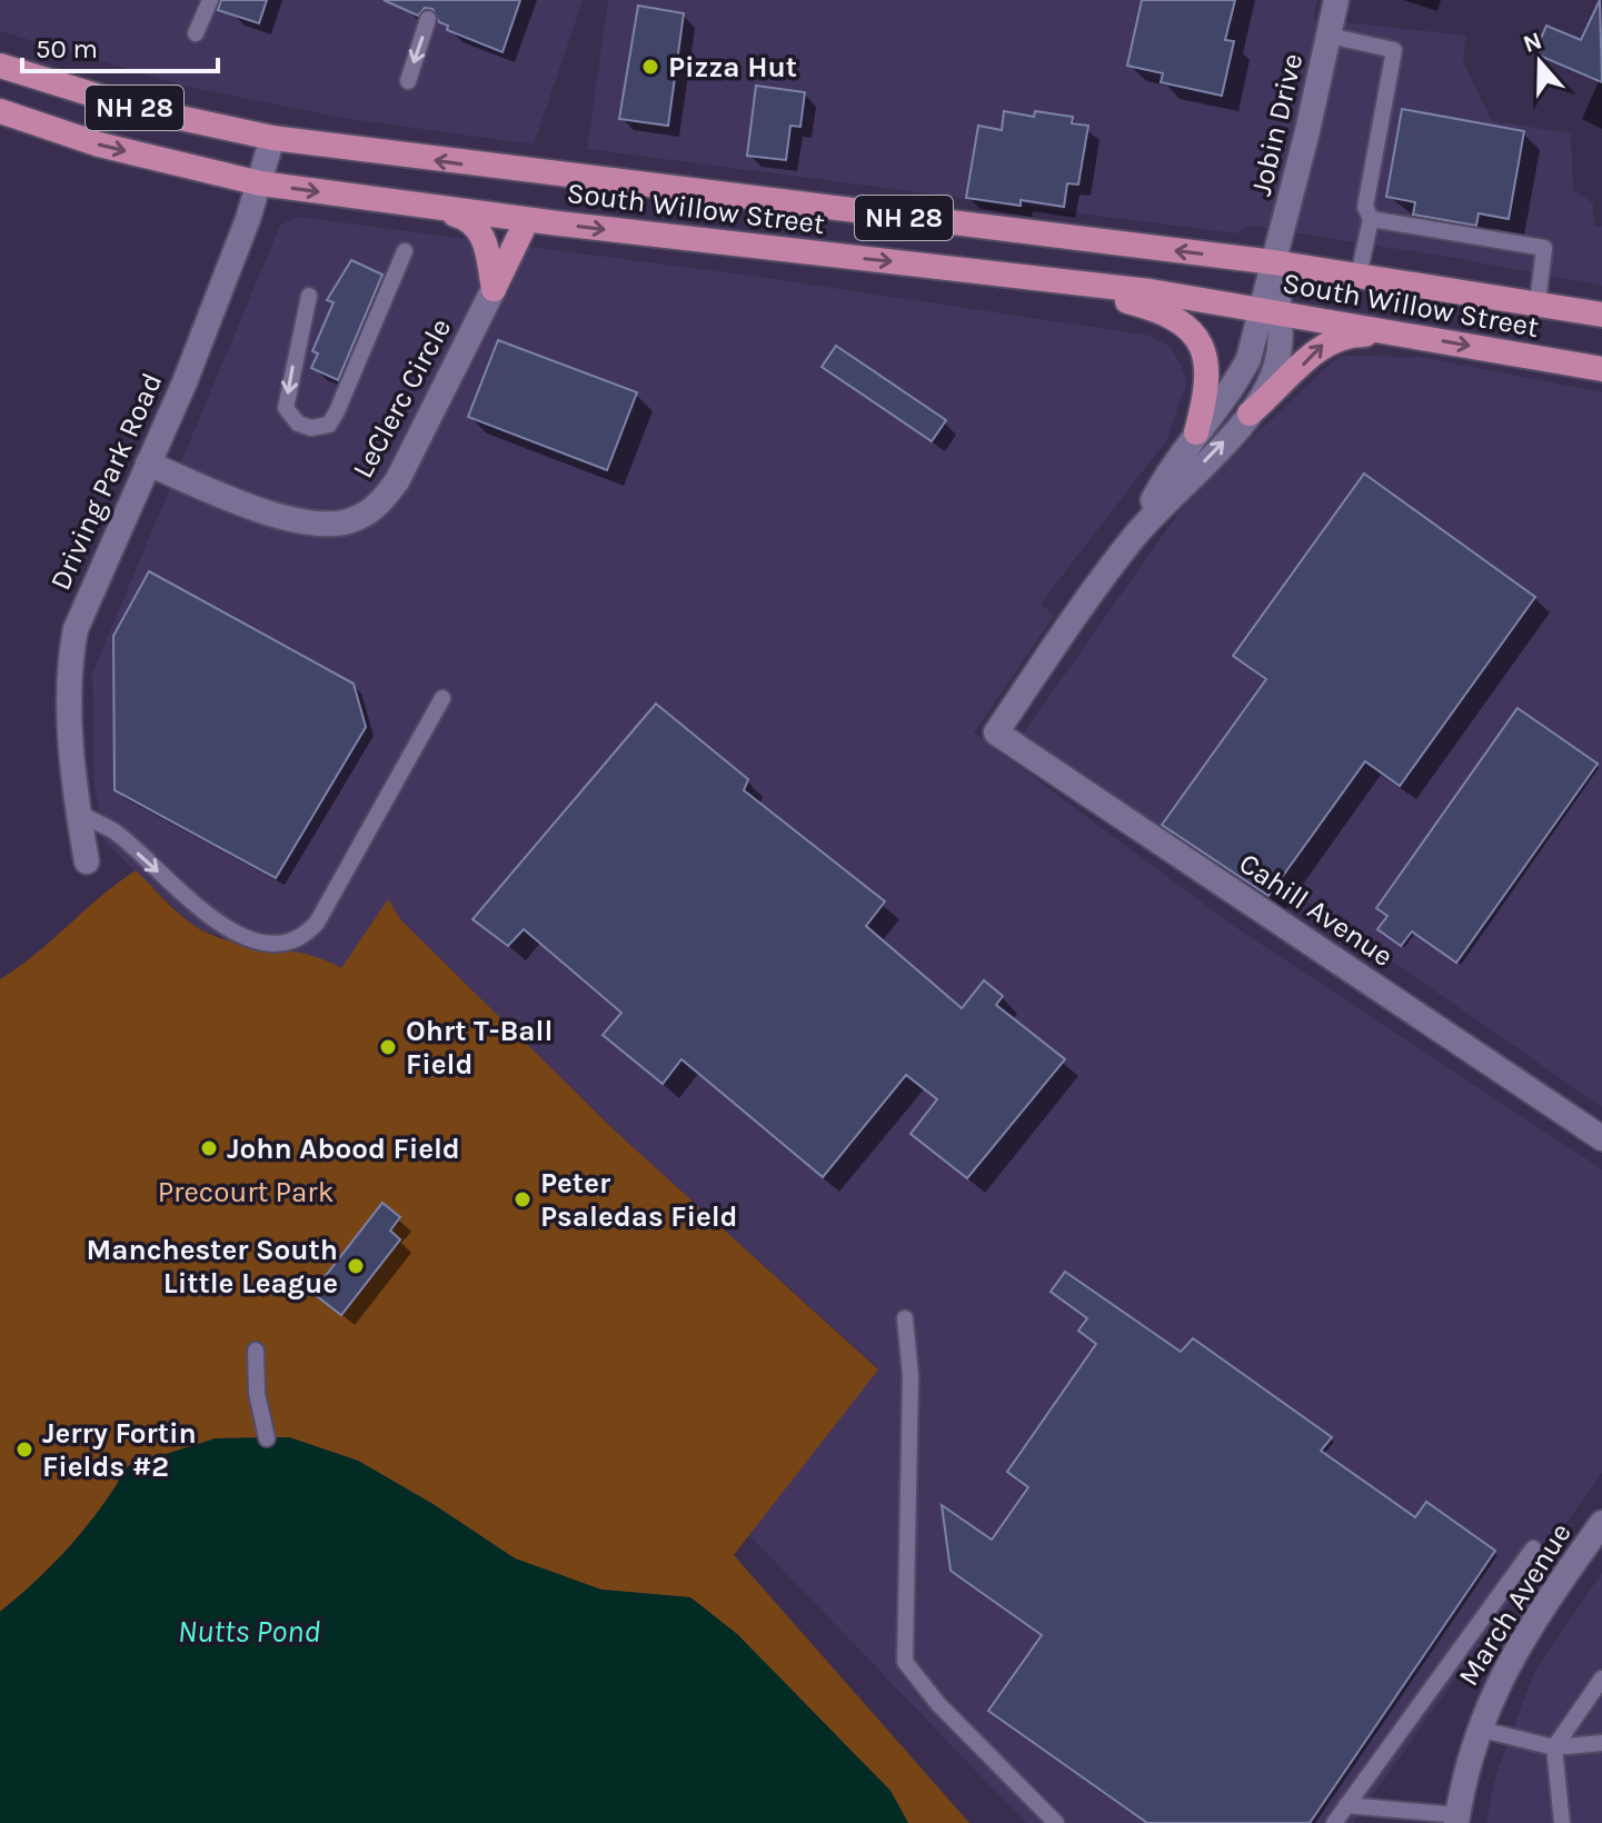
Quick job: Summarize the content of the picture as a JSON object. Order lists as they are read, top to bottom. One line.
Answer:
{"streets":{"main road":["NH 28","South Willow Street"],"street":["Jobin Drive","LeClerc Circle","Driving Park Road","Cahill Avenue","March Avenue"]},"crossings":[["Jobin Drive","South Willow Street"],["South Willow Street","Driving Park Road"],["LeClerc Circle","Driving Park Road"]],"water":["Nutts Pond"],"parks":["Precourt Park"],"places":["Pizza Hut","Ohrt T-Ball Field","John Abood Field","Peter Psaledas Field","Manchester South Little League","Jerry Fortin Fields #2"],"scale_bar":"50 m","north":"top"}
